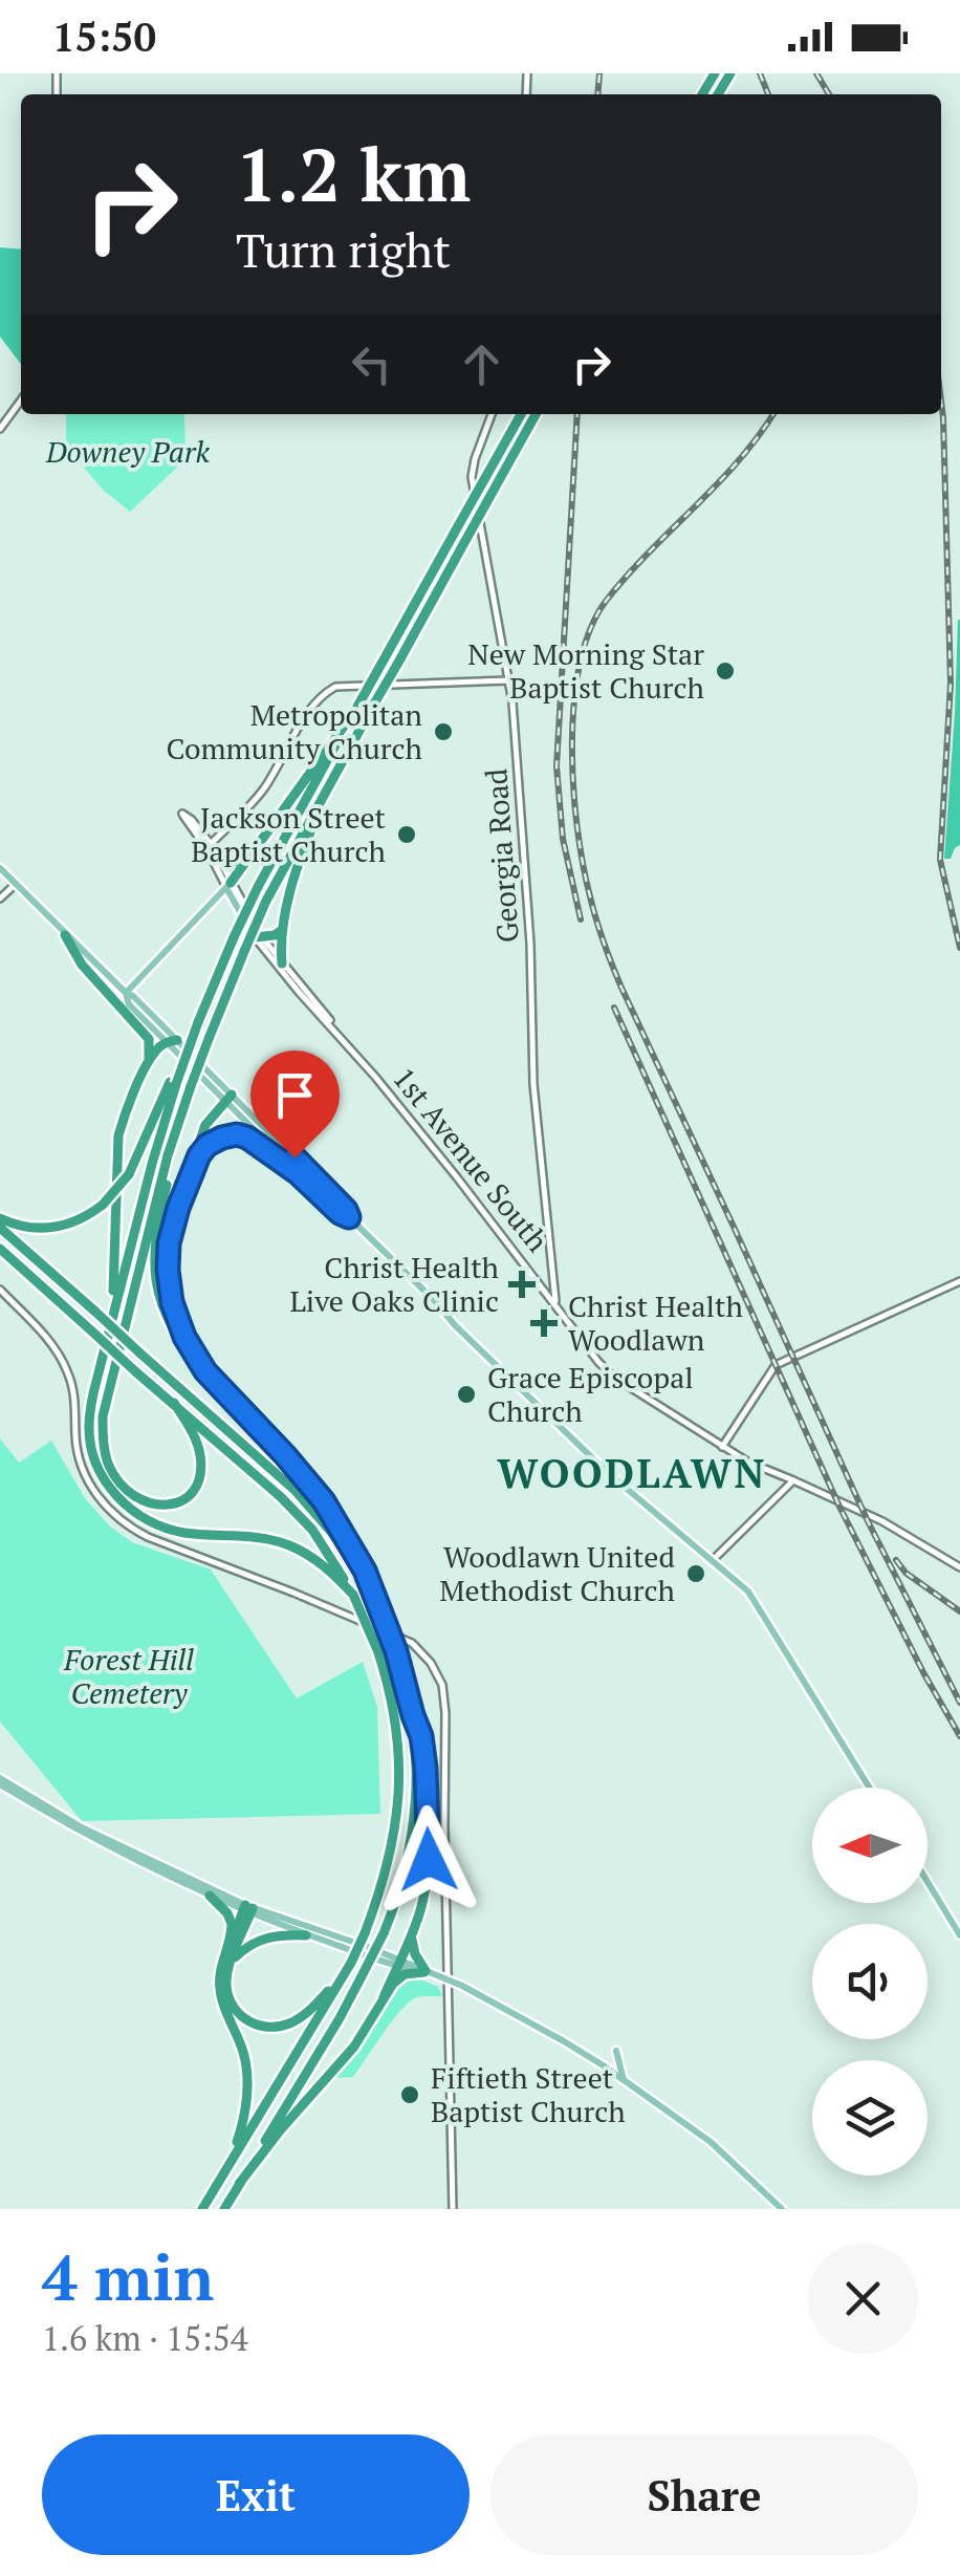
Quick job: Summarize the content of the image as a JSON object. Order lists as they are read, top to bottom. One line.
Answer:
{"streets":{"main road":["1st Avenue South"],"street":["Georgia Road"]},"crossings":[["Georgia Road","1st Avenue South"]],"districts":["WOODLAWN"],"parks":["Downey Park","Forest Hill Cemetery"],"places":{"other":["New Morning Star Baptist Church","Metropolitan Community Church","Jackson Street Baptist Church","Grace Episcopal Church","Woodlawn United Methodist Church","Fiftieth Street Baptist Church"],"health":["Christ Health Live Oaks Clinic","Christ Health Woodlawn"]},"north":"left","page":{"status":"15:50","turn":["1.2 km","Turn right"],"heading":["4 min","1.6 km · 15:54"],"buttons":["Exit","Share"]}}
